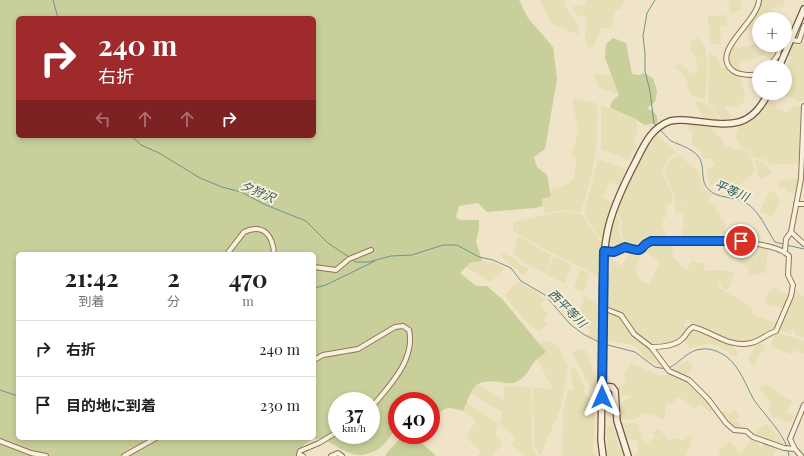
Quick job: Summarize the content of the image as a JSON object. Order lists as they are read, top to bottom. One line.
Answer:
{"water":["平等川","夕狩沢","西平等川"],"page":{"map_buttons":["+","−"],"turn":["240 m","右折"],"eta":["21:42","到着","2","分","470","m"],"list":[{"name":"右折","value":"240 m"},{"name":"目的地に到着","value":"230 m"}],"speed":"37 km/h","limit":"40"}}
